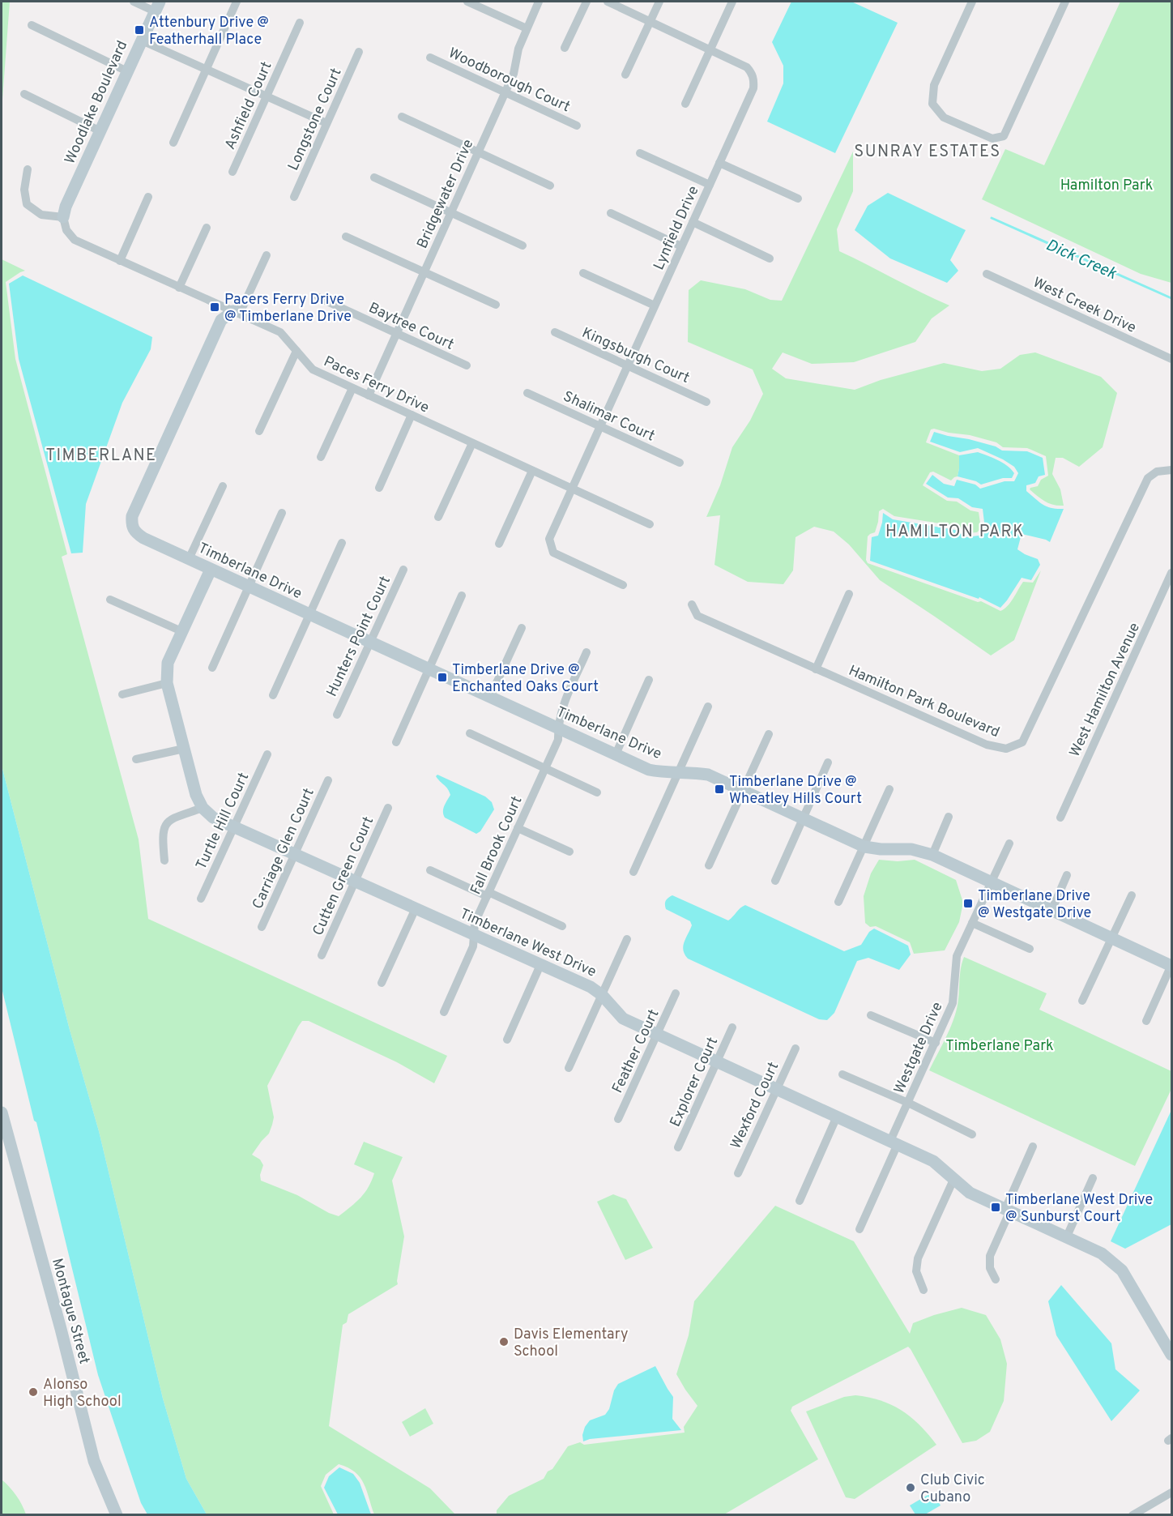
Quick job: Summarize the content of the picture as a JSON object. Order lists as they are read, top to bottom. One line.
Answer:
{"streets":{"street":["Woodborough Court","Woodlake Boulevard","Ashfield Court","Longstone Court","Bridgewater Drive","Lynfield Drive","West Creek Drive","Baytree Court","Kingsburgh Court","Paces Ferry Drive","Shalimar Court","Timberlane Drive","Hunters Point Court","West Hamilton Avenue","Hamilton Park Boulevard","Turtle Hill Court","Fall Brook Court","Carriage Glen Court","Cutten Green Court","Timberlane West Drive","Westgate Drive","Feather Court","Explorer Court","Wexford Court","Montague Street"]},"crossings":[["Woodborough Court","Bridgewater Drive"],["Woodlake Boulevard","Paces Ferry Drive"],["Bridgewater Drive","Baytree Court"],["Bridgewater Drive","Paces Ferry Drive"],["Lynfield Drive","Kingsburgh Court"],["Lynfield Drive","Paces Ferry Drive"],["Lynfield Drive","Shalimar Court"],["Paces Ferry Drive","Timberlane Drive"],["Timberlane Drive","Hunters Point Court"],["Timberlane Drive","Fall Brook Court"],["Timberlane Drive","Westgate Drive"],["Turtle Hill Court","Timberlane West Drive"],["Fall Brook Court","Timberlane West Drive"],["Carriage Glen Court","Timberlane West Drive"],["Cutten Green Court","Timberlane West Drive"],["Timberlane West Drive","Westgate Drive"],["Timberlane West Drive","Feather Court"],["Timberlane West Drive","Explorer Court"],["Timberlane West Drive","Wexford Court"]],"districts":["SUNRAY ESTATES","TIMBERLANE","HAMILTON PARK"],"water":["Dick Creek"],"parks":["Hamilton Park","Timberlane Park"],"places":{"transit":["Attenbury Drive @ Featherhall Place","Pacers Ferry Drive @ Timberlane Drive","Timberlane Drive @ Enchanted Oaks Court","Timberlane Drive @ Wheatley Hills Court","Timberlane Drive @ Westgate Drive","Timberlane West Drive @ Sunburst Court"],"other":["Davis Elementary School","Alonso High School","Club Civic Cubano"]}}
